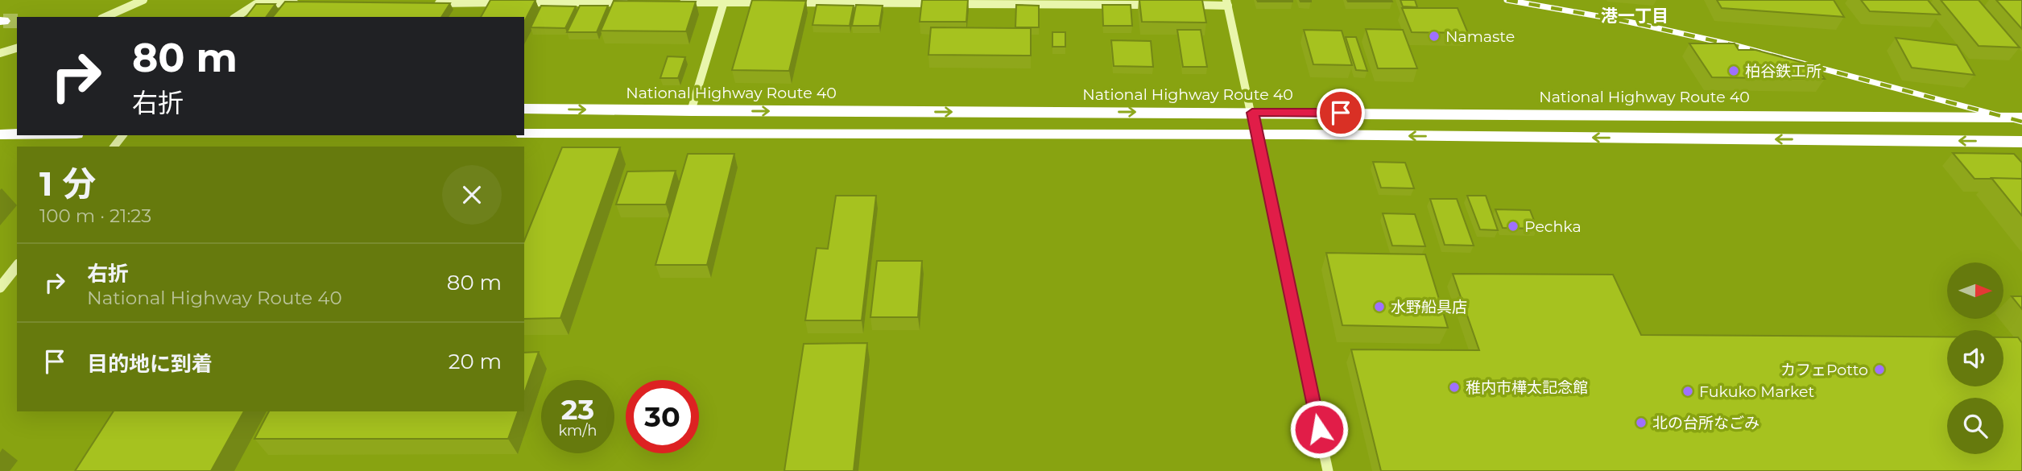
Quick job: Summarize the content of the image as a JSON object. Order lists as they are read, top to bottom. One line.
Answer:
{"streets":{"highway":["National Highway Route 40"]},"districts":["港一丁目"],"places":["Namaste","柏谷鉄工所","Pechka","水野船具店","カフェPotto","稚内市樺太記念館","Fukuko Market","北の台所なごみ"],"north":"right","page":{"turn":["80 m","右折"],"heading":["1 分","100 m · 21:23"],"list":[{"name":"右折","note":"National Highway Route 40","value":"80 m"},{"name":"目的地に到着","value":"20 m"}],"speed":"23 km/h","limit":"30"}}
